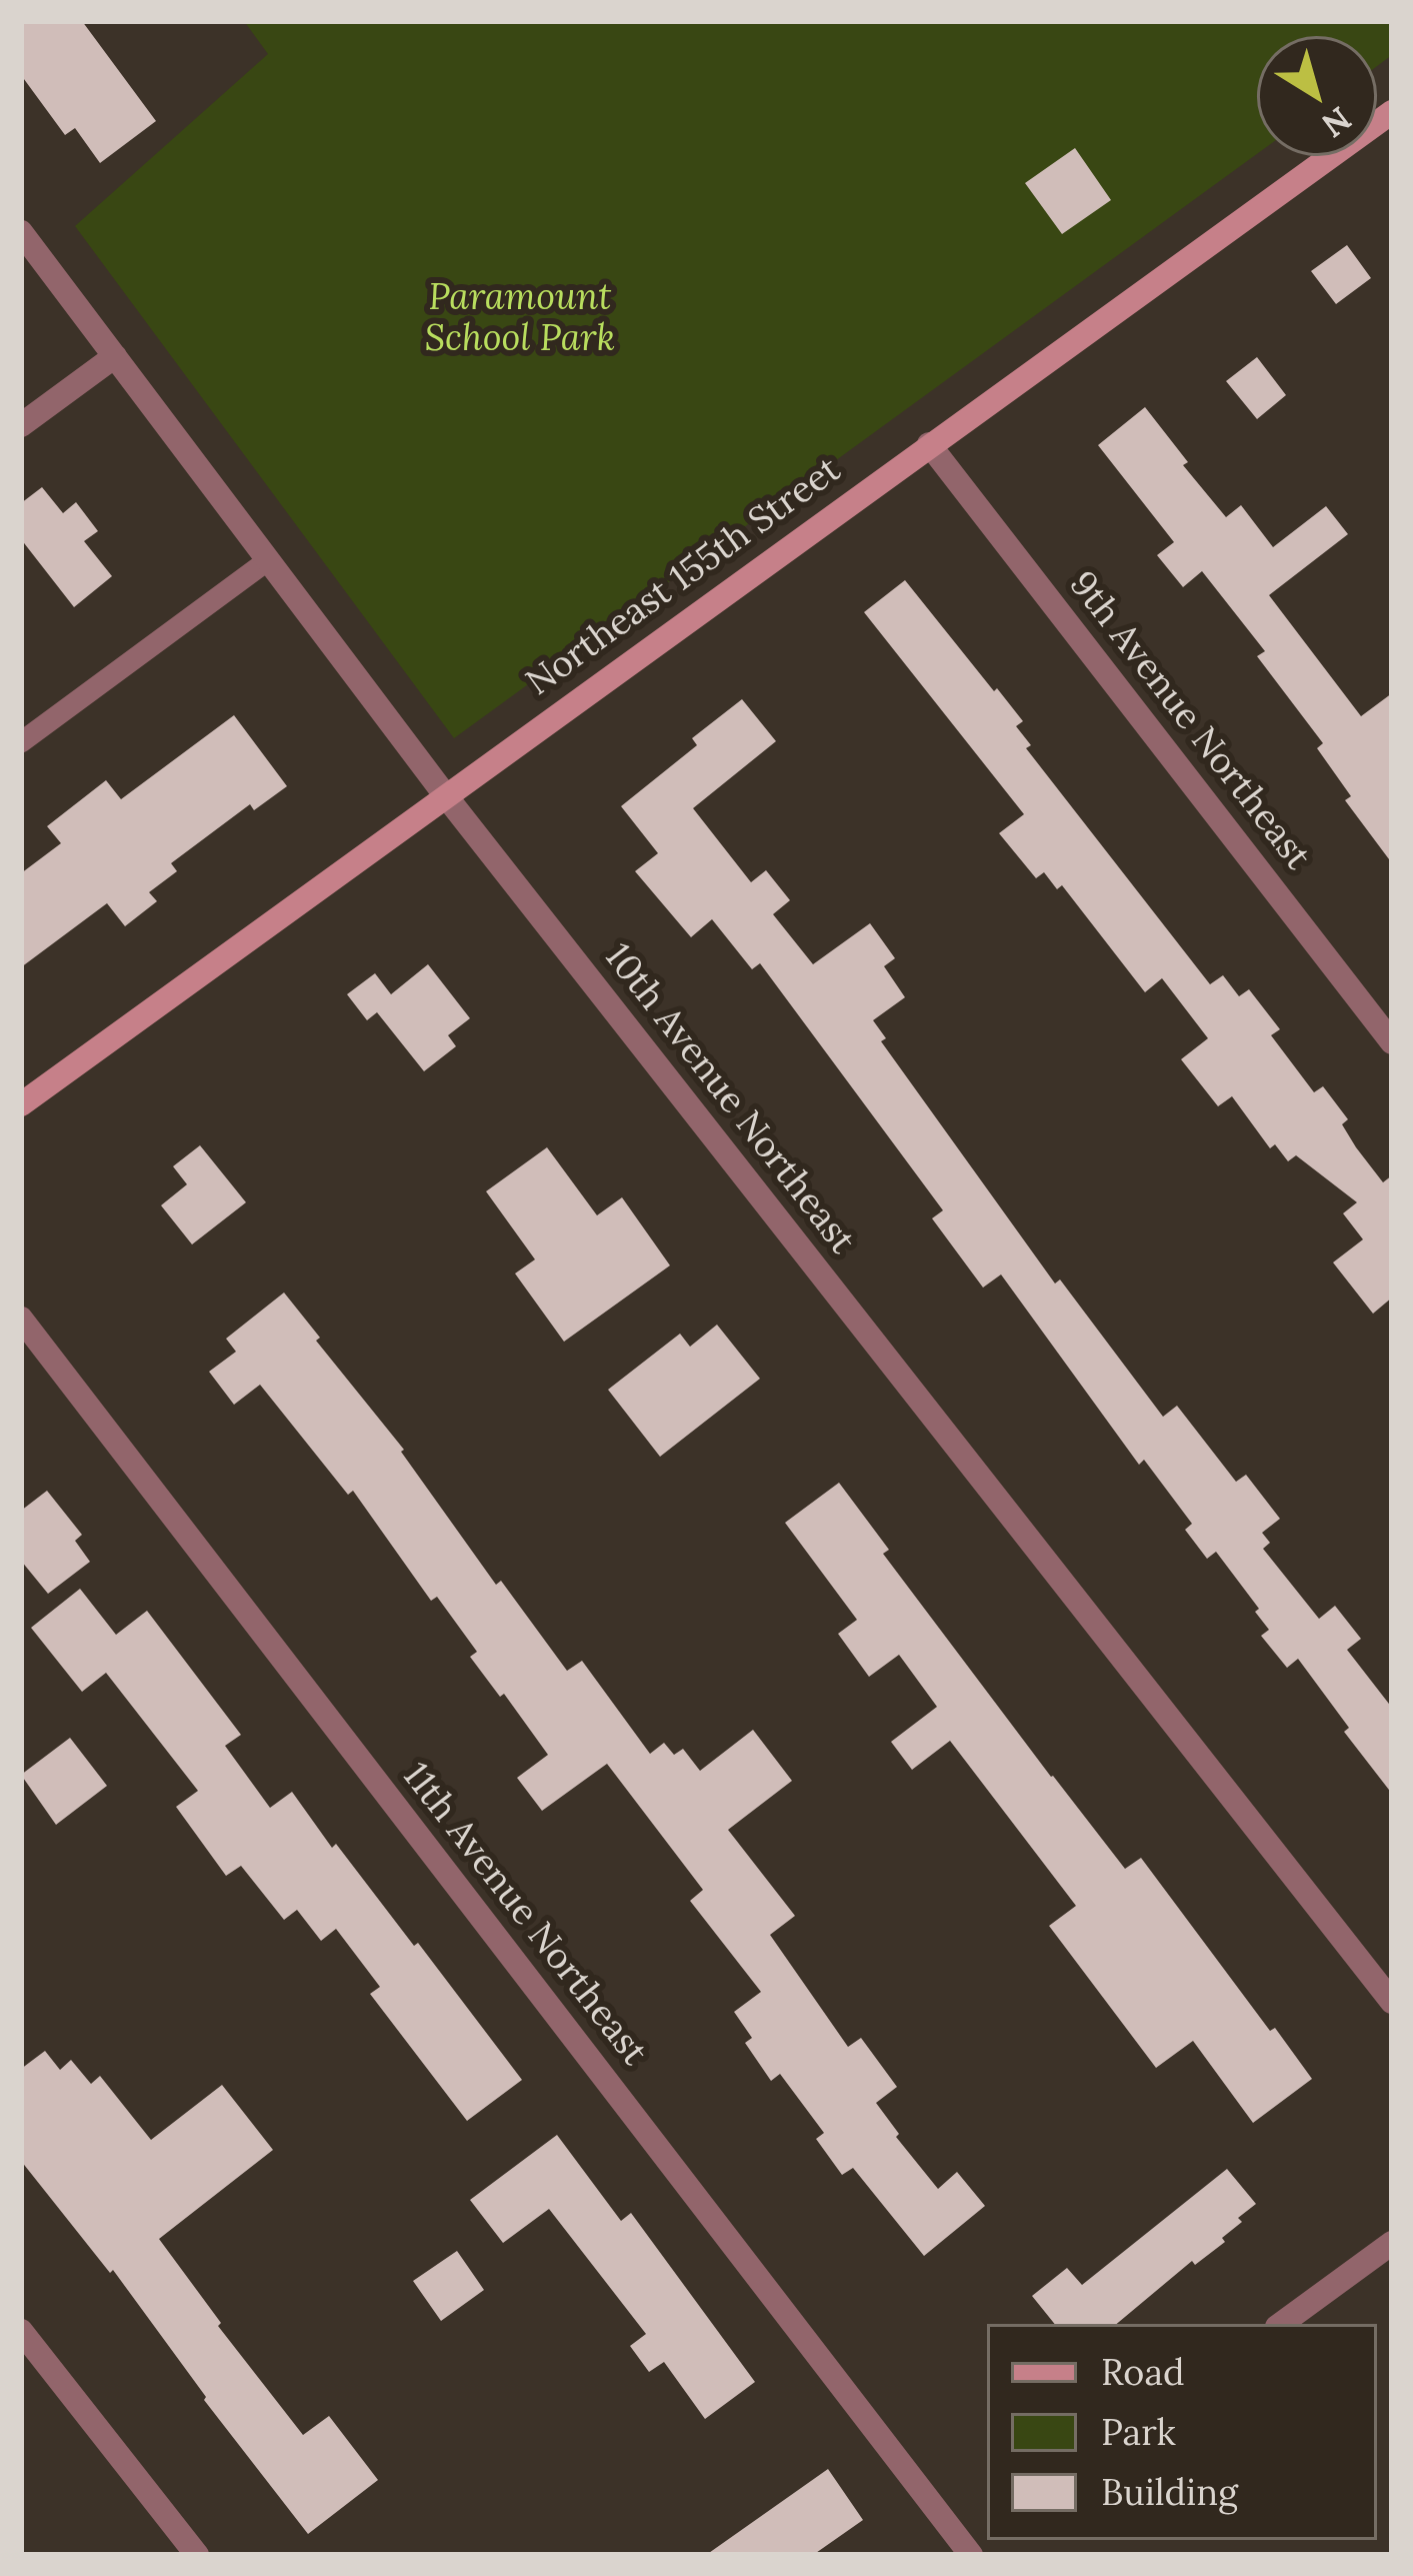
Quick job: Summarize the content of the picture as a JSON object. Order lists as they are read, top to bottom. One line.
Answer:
{"streets":{"street":["Northeast 155th Street","9th Avenue Northeast","10th Avenue Northeast","11th Avenue Northeast"]},"crossings":[["Northeast 155th Street","9th Avenue Northeast"],["Northeast 155th Street","10th Avenue Northeast"]],"parks":["Paramount School Park"],"legend":["Road","Park","Building"],"north":"bottom right"}
